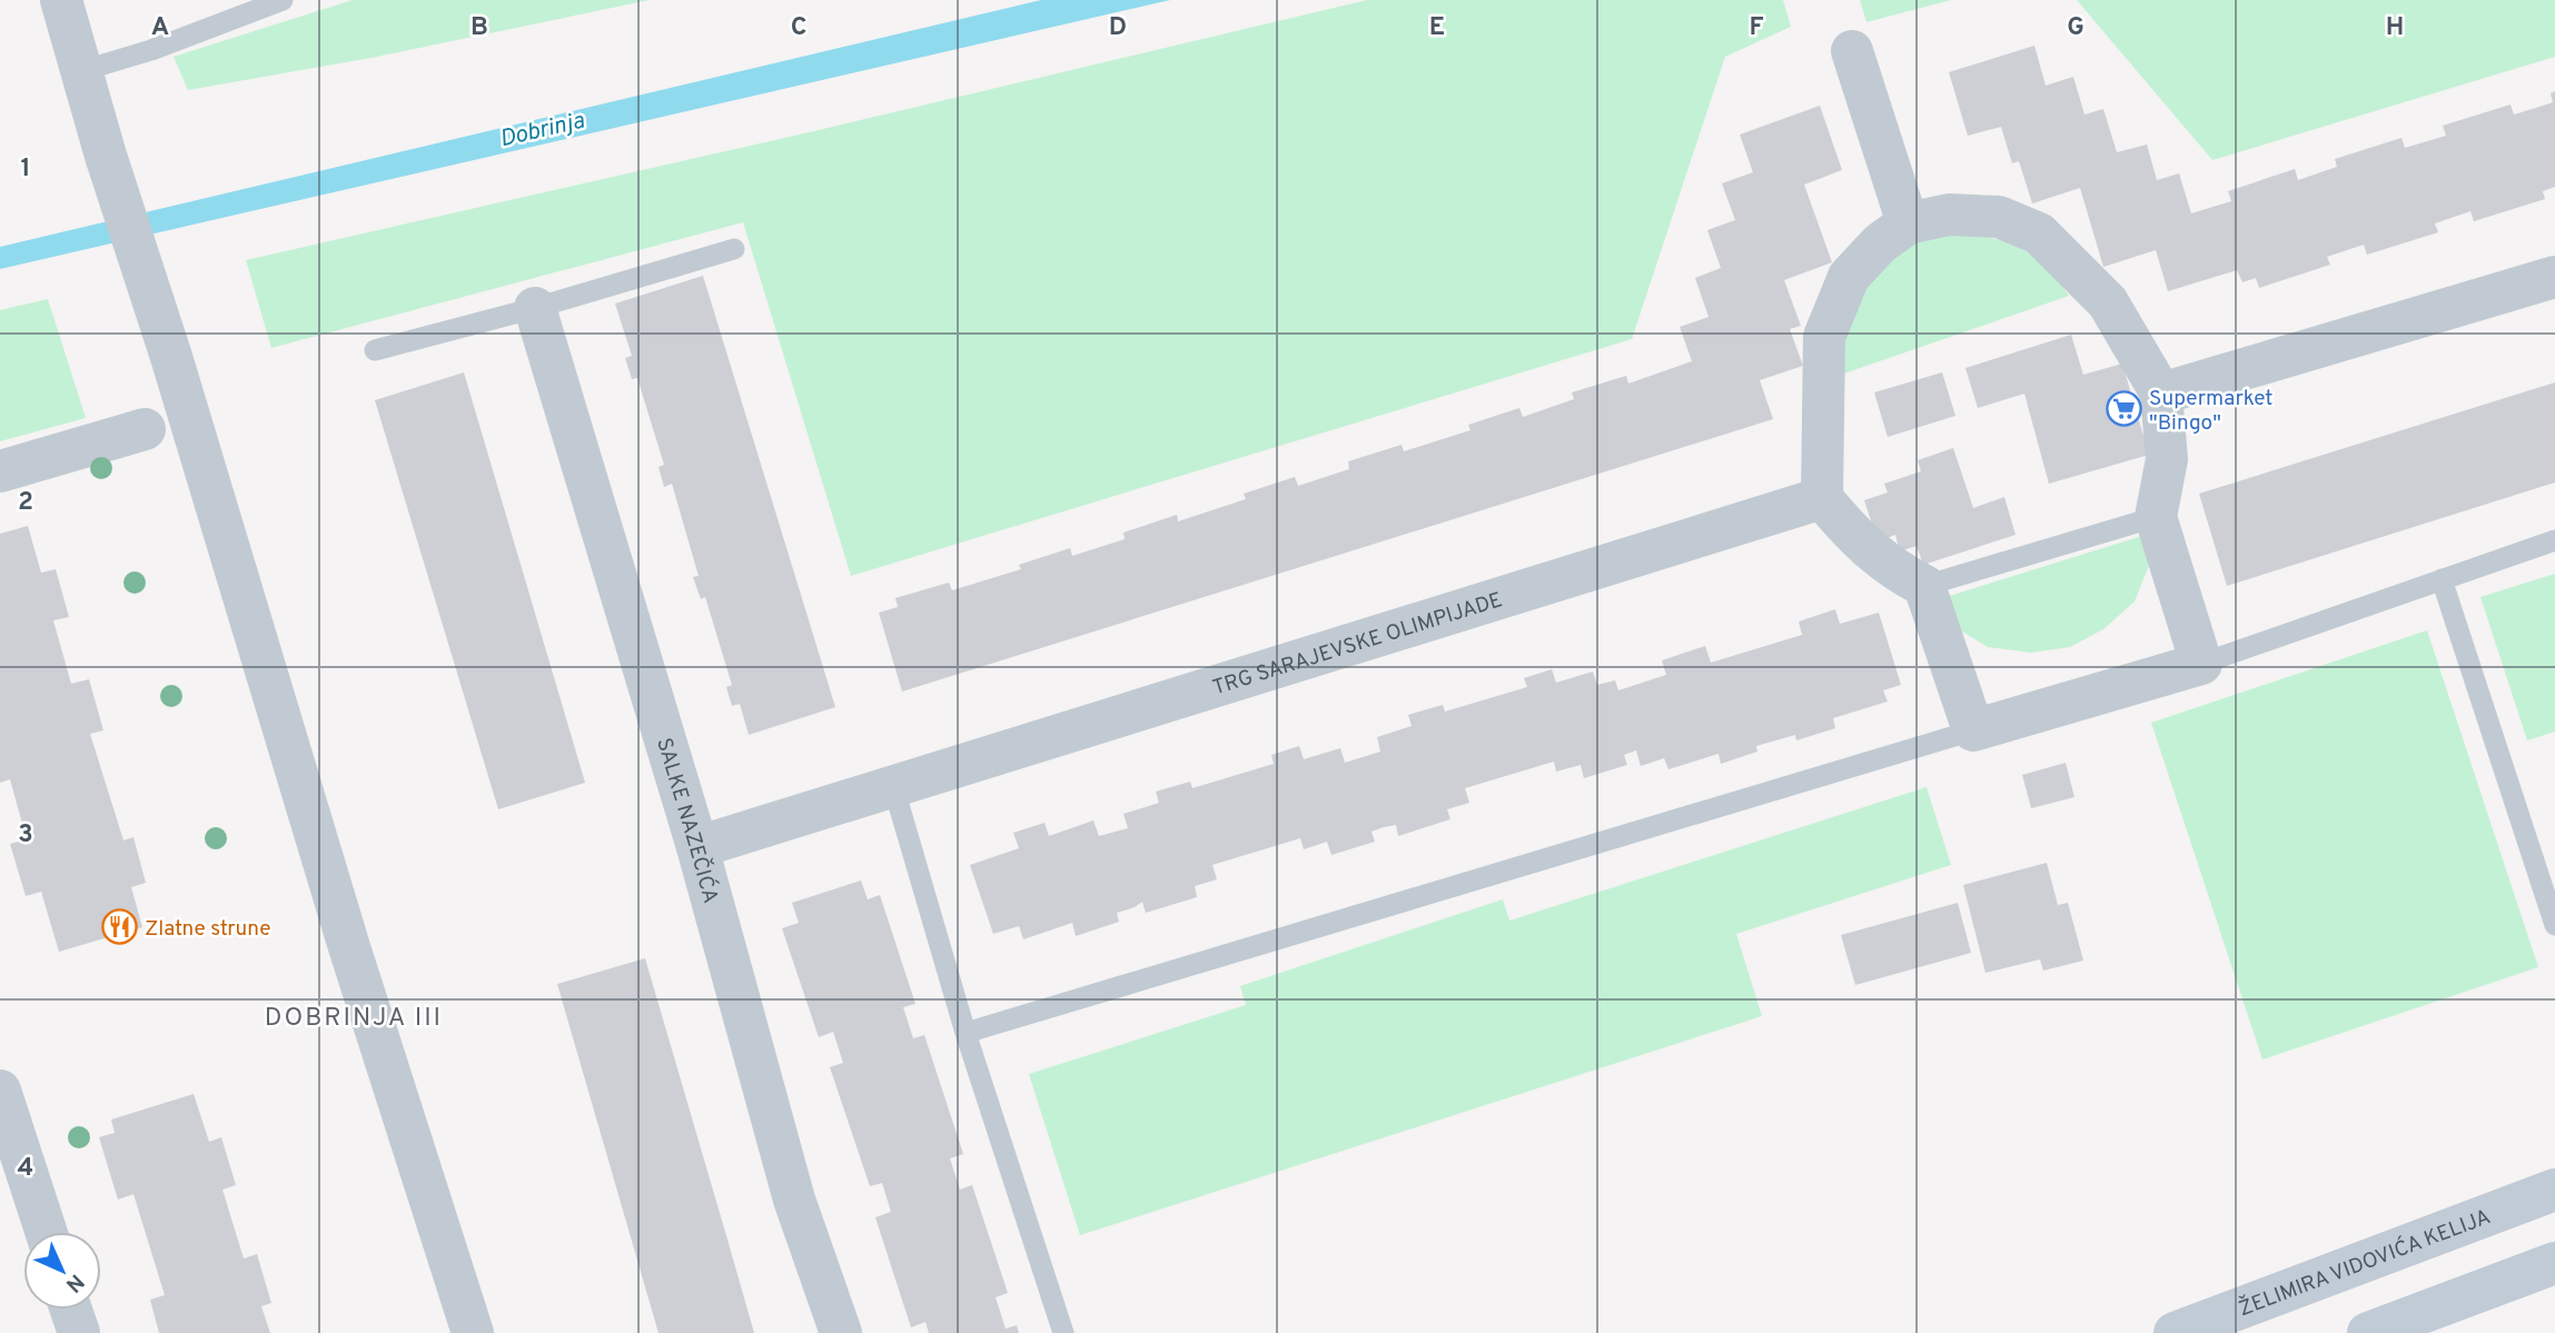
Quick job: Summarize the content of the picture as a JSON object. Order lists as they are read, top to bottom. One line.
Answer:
{"streets":{"main road":["ŽELIMIRA VIDOVIĆA KELIJA"],"street":["TRG SARAJEVSKE OLIMPIJADE","SALKE NAZEČIĆA"]},"crossings":[["TRG SARAJEVSKE OLIMPIJADE","SALKE NAZEČIĆA"]],"districts":["DOBRINJA III"],"water":["Dobrinja"],"places":{"supermarket":["Supermarket \"Bingo\""],"restaurant":["Zlatne strune"]},"north":"bottom right","grid":{"columns":["A","B","C","D","E","F","G","H"],"rows":["1","2","3","4"]}}
